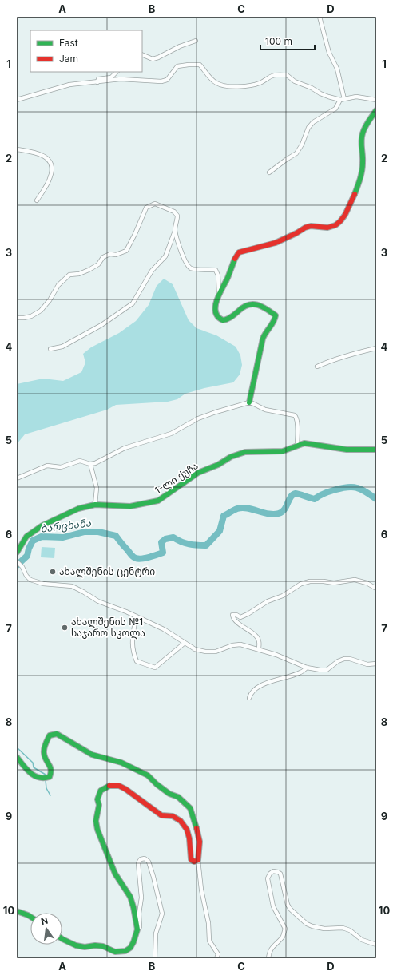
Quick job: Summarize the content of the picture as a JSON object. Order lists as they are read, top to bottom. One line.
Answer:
{"streets":{"street":["1-ლი ქუჩა"]},"water":["ბარცხანა"],"places":["ახალშენის ცენტრი","ახალშენის №1 საჯარო სკოლა"],"legend":["Fast","Jam"],"scale_bar":"100 m","north":"top","grid":{"columns":["A","B","C","D"],"rows":["1","2","3","4","5","6","7","8","9","10"]}}
